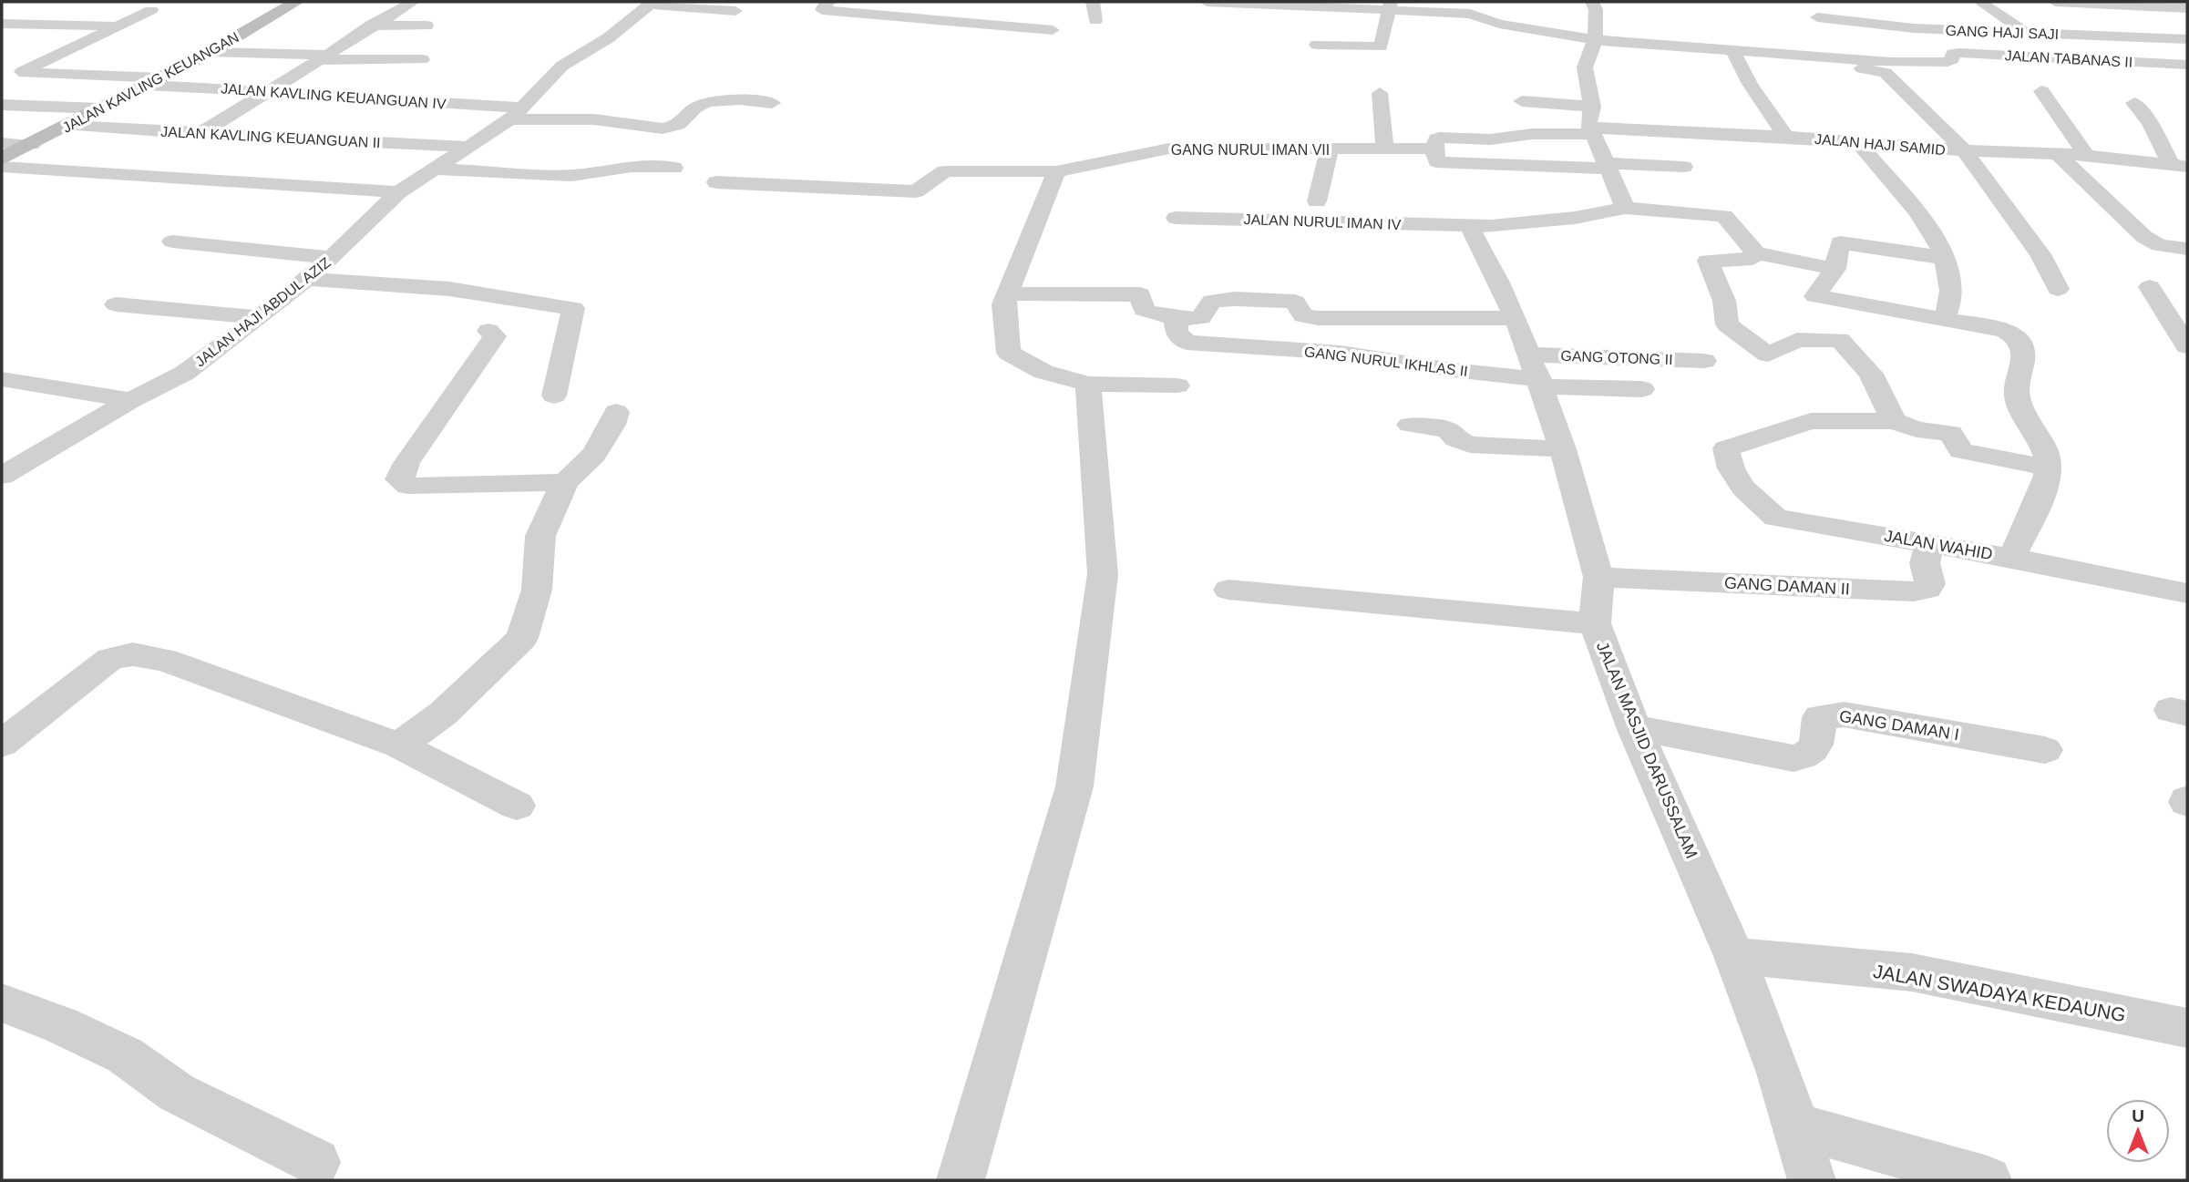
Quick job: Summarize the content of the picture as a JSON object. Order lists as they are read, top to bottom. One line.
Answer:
{"streets":{"street":["GANG HAJI SAJI","JALAN TABANAS II","JALAN KAVLING KEUANGAN","JALAN KAVLING KEUANGUAN IV","JALAN KAVLING KEUANGUAN II","JALAN HAJI SAMID","GANG NURUL IMAN VII","JALAN NURUL IMAN IV","JALAN HAJI ABDUL AZIZ","GANG OTONG II","GANG NURUL IKHLAS II","JALAN WAHID","GANG DAMAN II","GANG DAMAN I","JALAN MASJID DARUSSALAM","JALAN SWADAYA KEDAUNG"]},"crossings":[["JALAN KAVLING KEUANGAN","JALAN KAVLING KEUANGUAN IV"],["JALAN KAVLING KEUANGAN","JALAN KAVLING KEUANGUAN II"],["JALAN KAVLING KEUANGUAN IV","JALAN HAJI ABDUL AZIZ"],["JALAN KAVLING KEUANGUAN II","JALAN HAJI ABDUL AZIZ"],["JALAN HAJI SAMID","GANG NURUL IMAN VII"],["JALAN NURUL IMAN IV","JALAN MASJID DARUSSALAM"],["GANG OTONG II","GANG NURUL IKHLAS II"],["GANG OTONG II","JALAN MASJID DARUSSALAM"],["GANG NURUL IKHLAS II","JALAN MASJID DARUSSALAM"],["JALAN WAHID","GANG DAMAN II"],["GANG DAMAN II","JALAN MASJID DARUSSALAM"],["GANG DAMAN I","JALAN MASJID DARUSSALAM"],["JALAN MASJID DARUSSALAM","JALAN SWADAYA KEDAUNG"]],"north":"top"}
